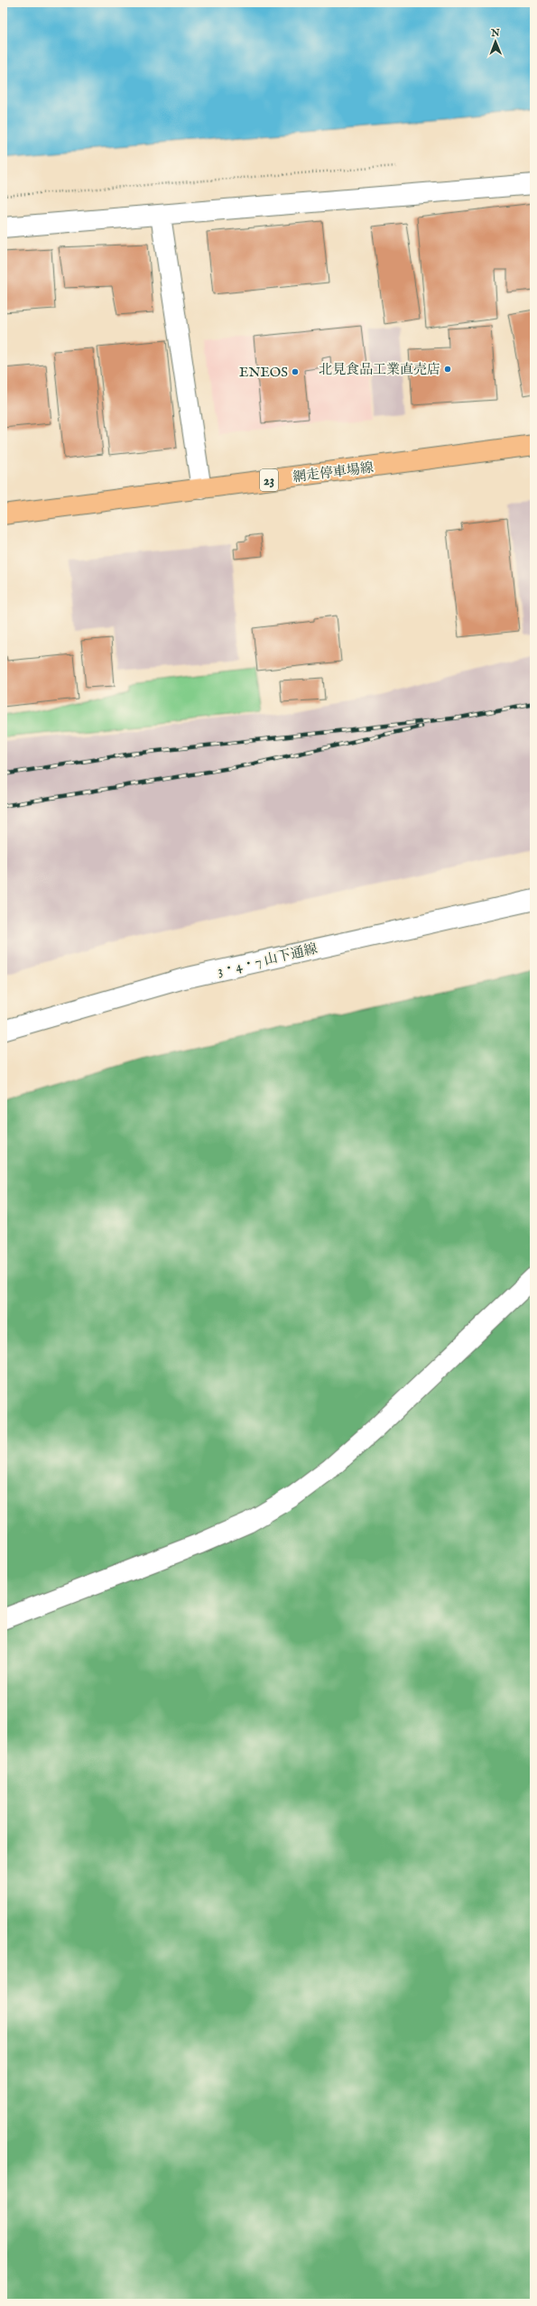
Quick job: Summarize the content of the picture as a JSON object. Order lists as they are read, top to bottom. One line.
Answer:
{"streets":{"main road":["網走停車場線","23"],"street":["3・4・7 山下通線"]},"places":["北見食品工業直売店","ENEOS"],"north":"top"}
